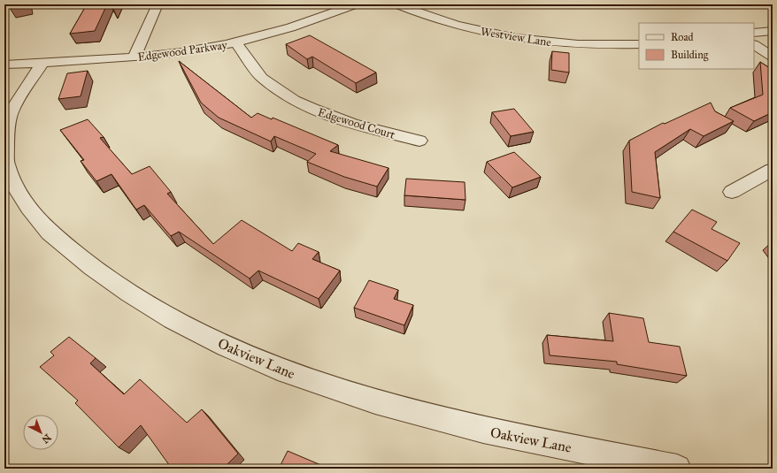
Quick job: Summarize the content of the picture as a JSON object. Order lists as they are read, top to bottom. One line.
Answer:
{"streets":{"street":["Westview Lane","Edgewood Parkway","Edgewood Court","Oakview Lane"]},"crossings":[["Edgewood Parkway","Edgewood Court"],["Edgewood Parkway","Oakview Lane"]],"legend":["Road","Building"],"north":"bottom right"}
